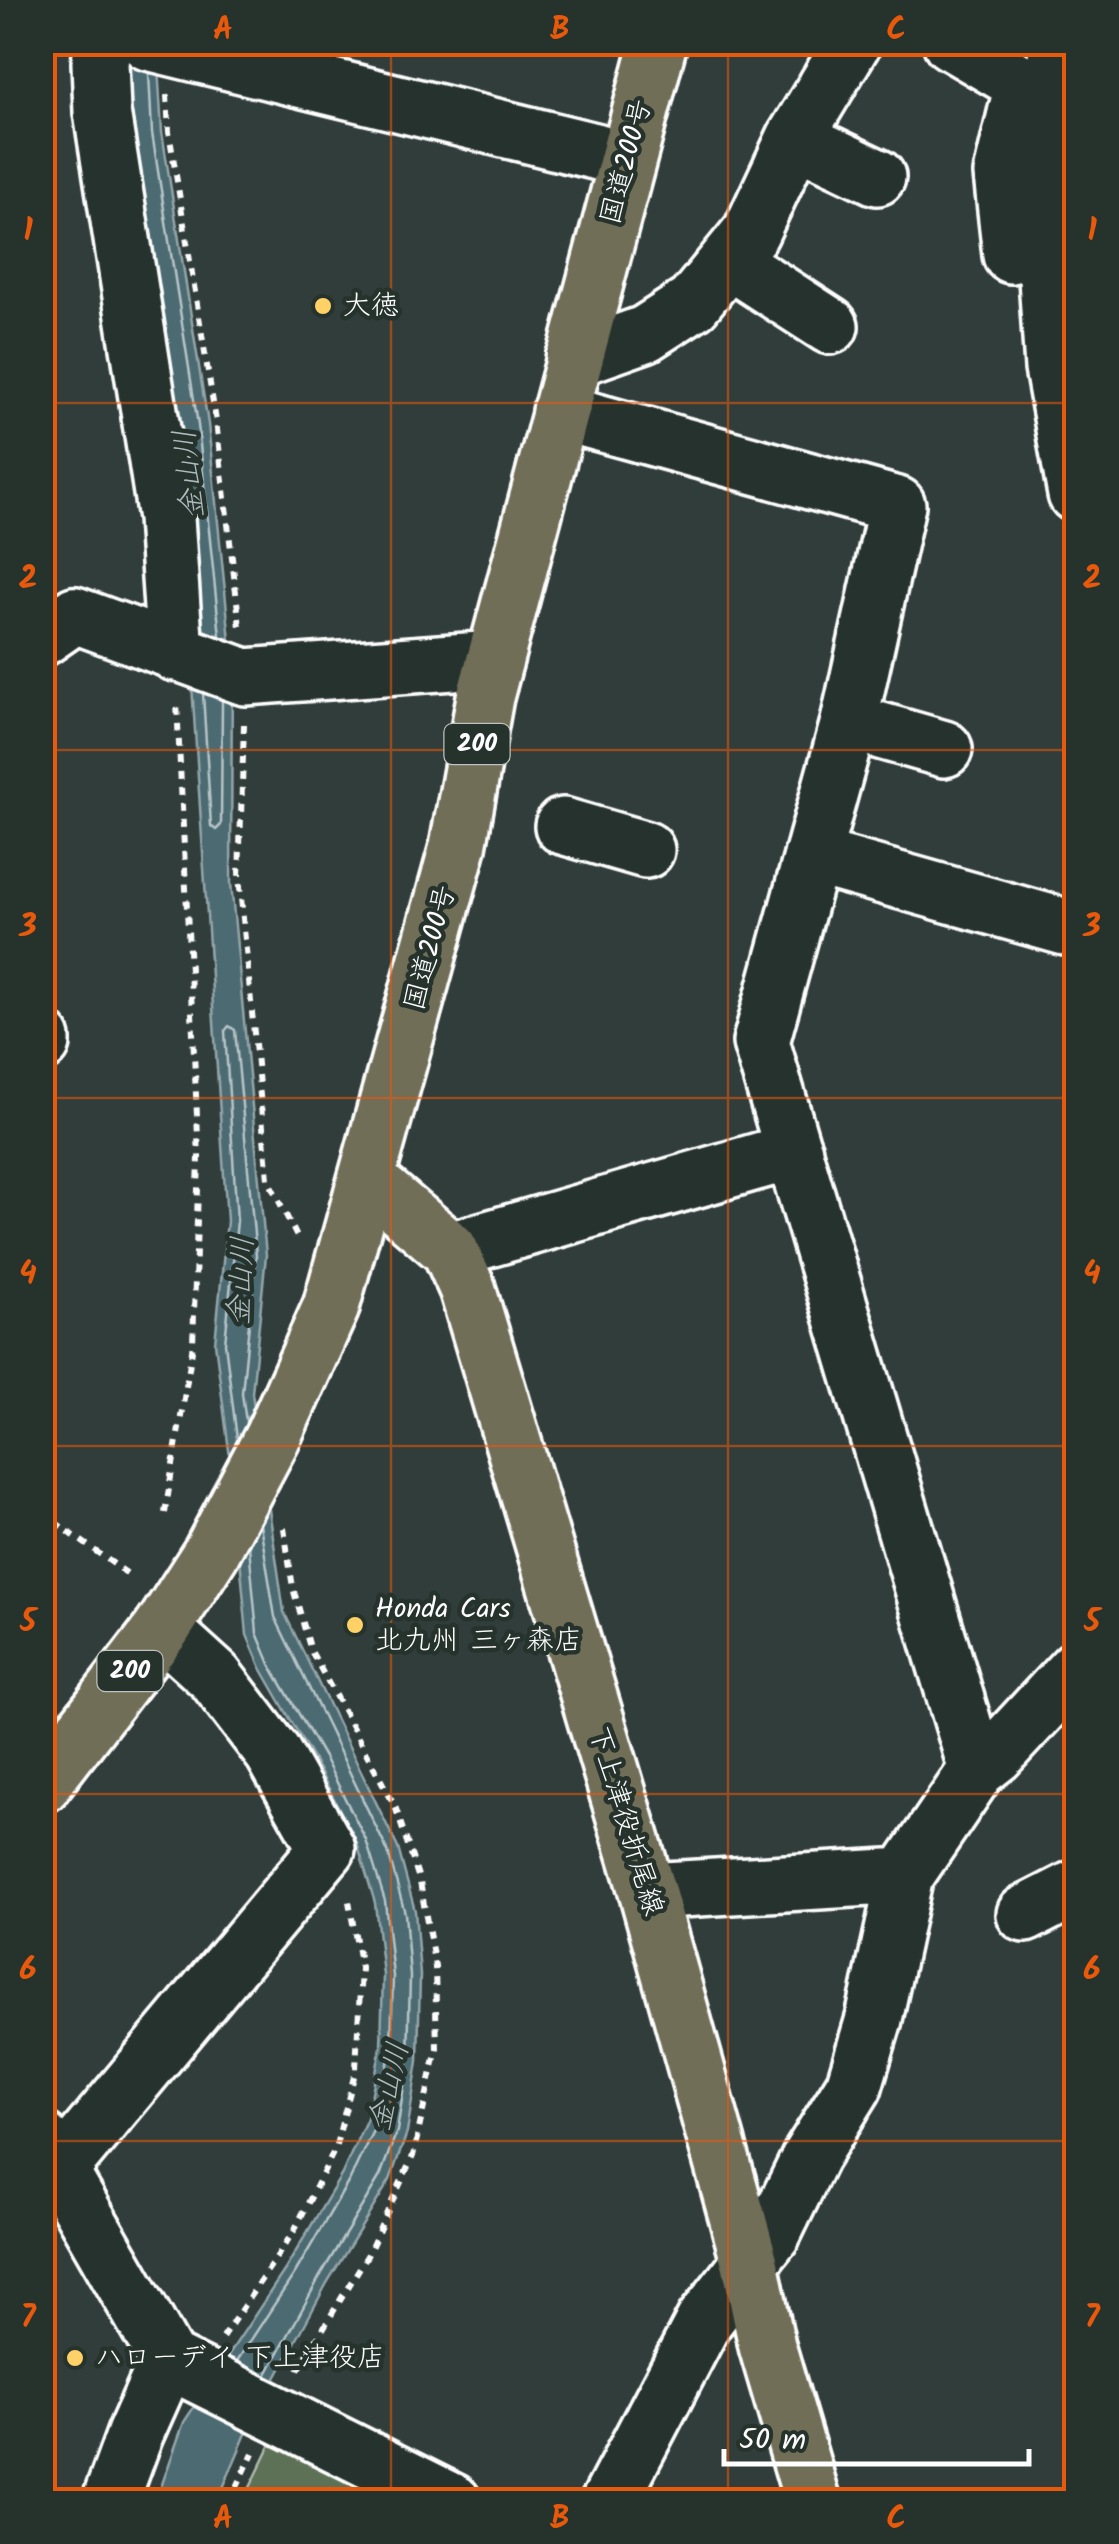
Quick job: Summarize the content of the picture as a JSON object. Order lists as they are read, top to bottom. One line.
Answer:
{"streets":{"main road":["国道200号","200","下上津役折尾線"]},"crossings":[["国道200号","下上津役折尾線"]],"water":["金山川"],"places":["大徳","Honda Cars 北九州 三ヶ森店","ハローデイ 下上津役店"],"scale_bar":"50 m","grid":{"columns":["A","B","C"],"rows":["1","2","3","4","5","6","7"]}}
